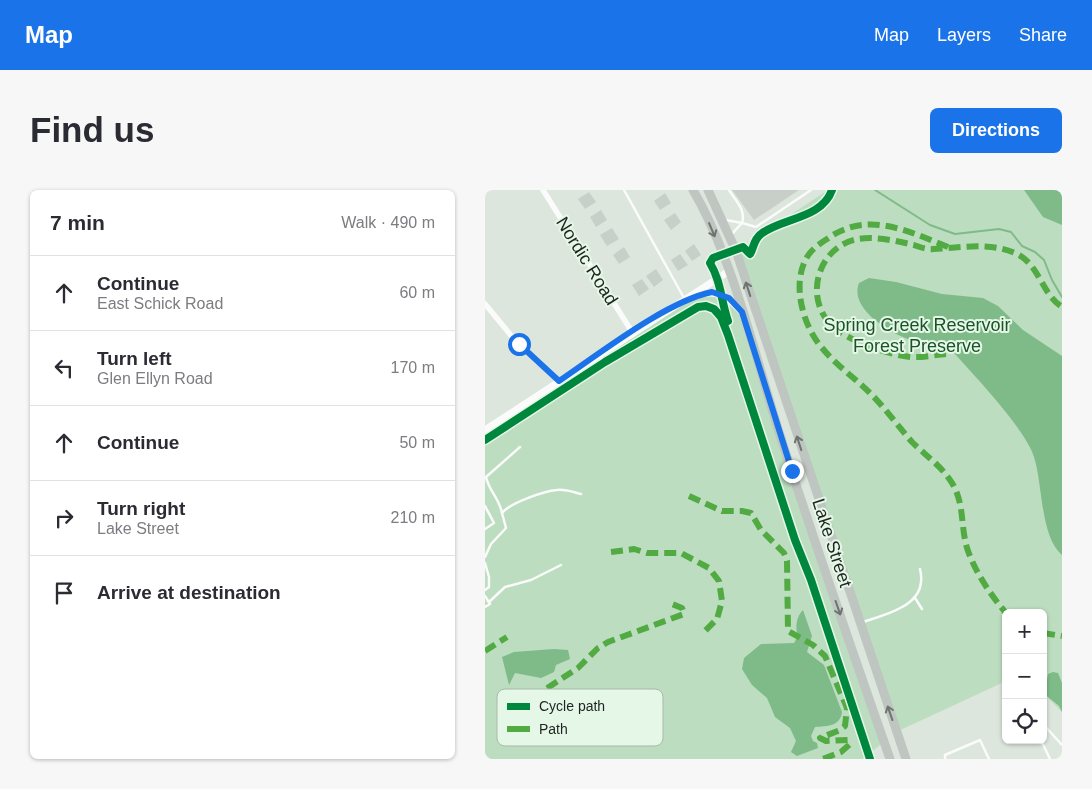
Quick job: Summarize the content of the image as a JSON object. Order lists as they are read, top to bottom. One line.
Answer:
{"streets":{"main road":["Lake Street"],"street":["Nordic Road"]},"parks":["Spring Creek Reservoir Forest Preserve"],"legend":["Cycle path","Path"],"page":{"header":"Map","nav":["Map","Layers","Share"],"buttons":"Directions","title":"Find us","heading":["7 min","Walk · 490 m"],"list":[["Continue","East Schick Road","60 m"],["Turn left","Glen Ellyn Road","170 m"],["Continue","50 m"],["Turn right","Lake Street","210 m"],"Arrive at destination"],"map_buttons":["+","−"]}}
